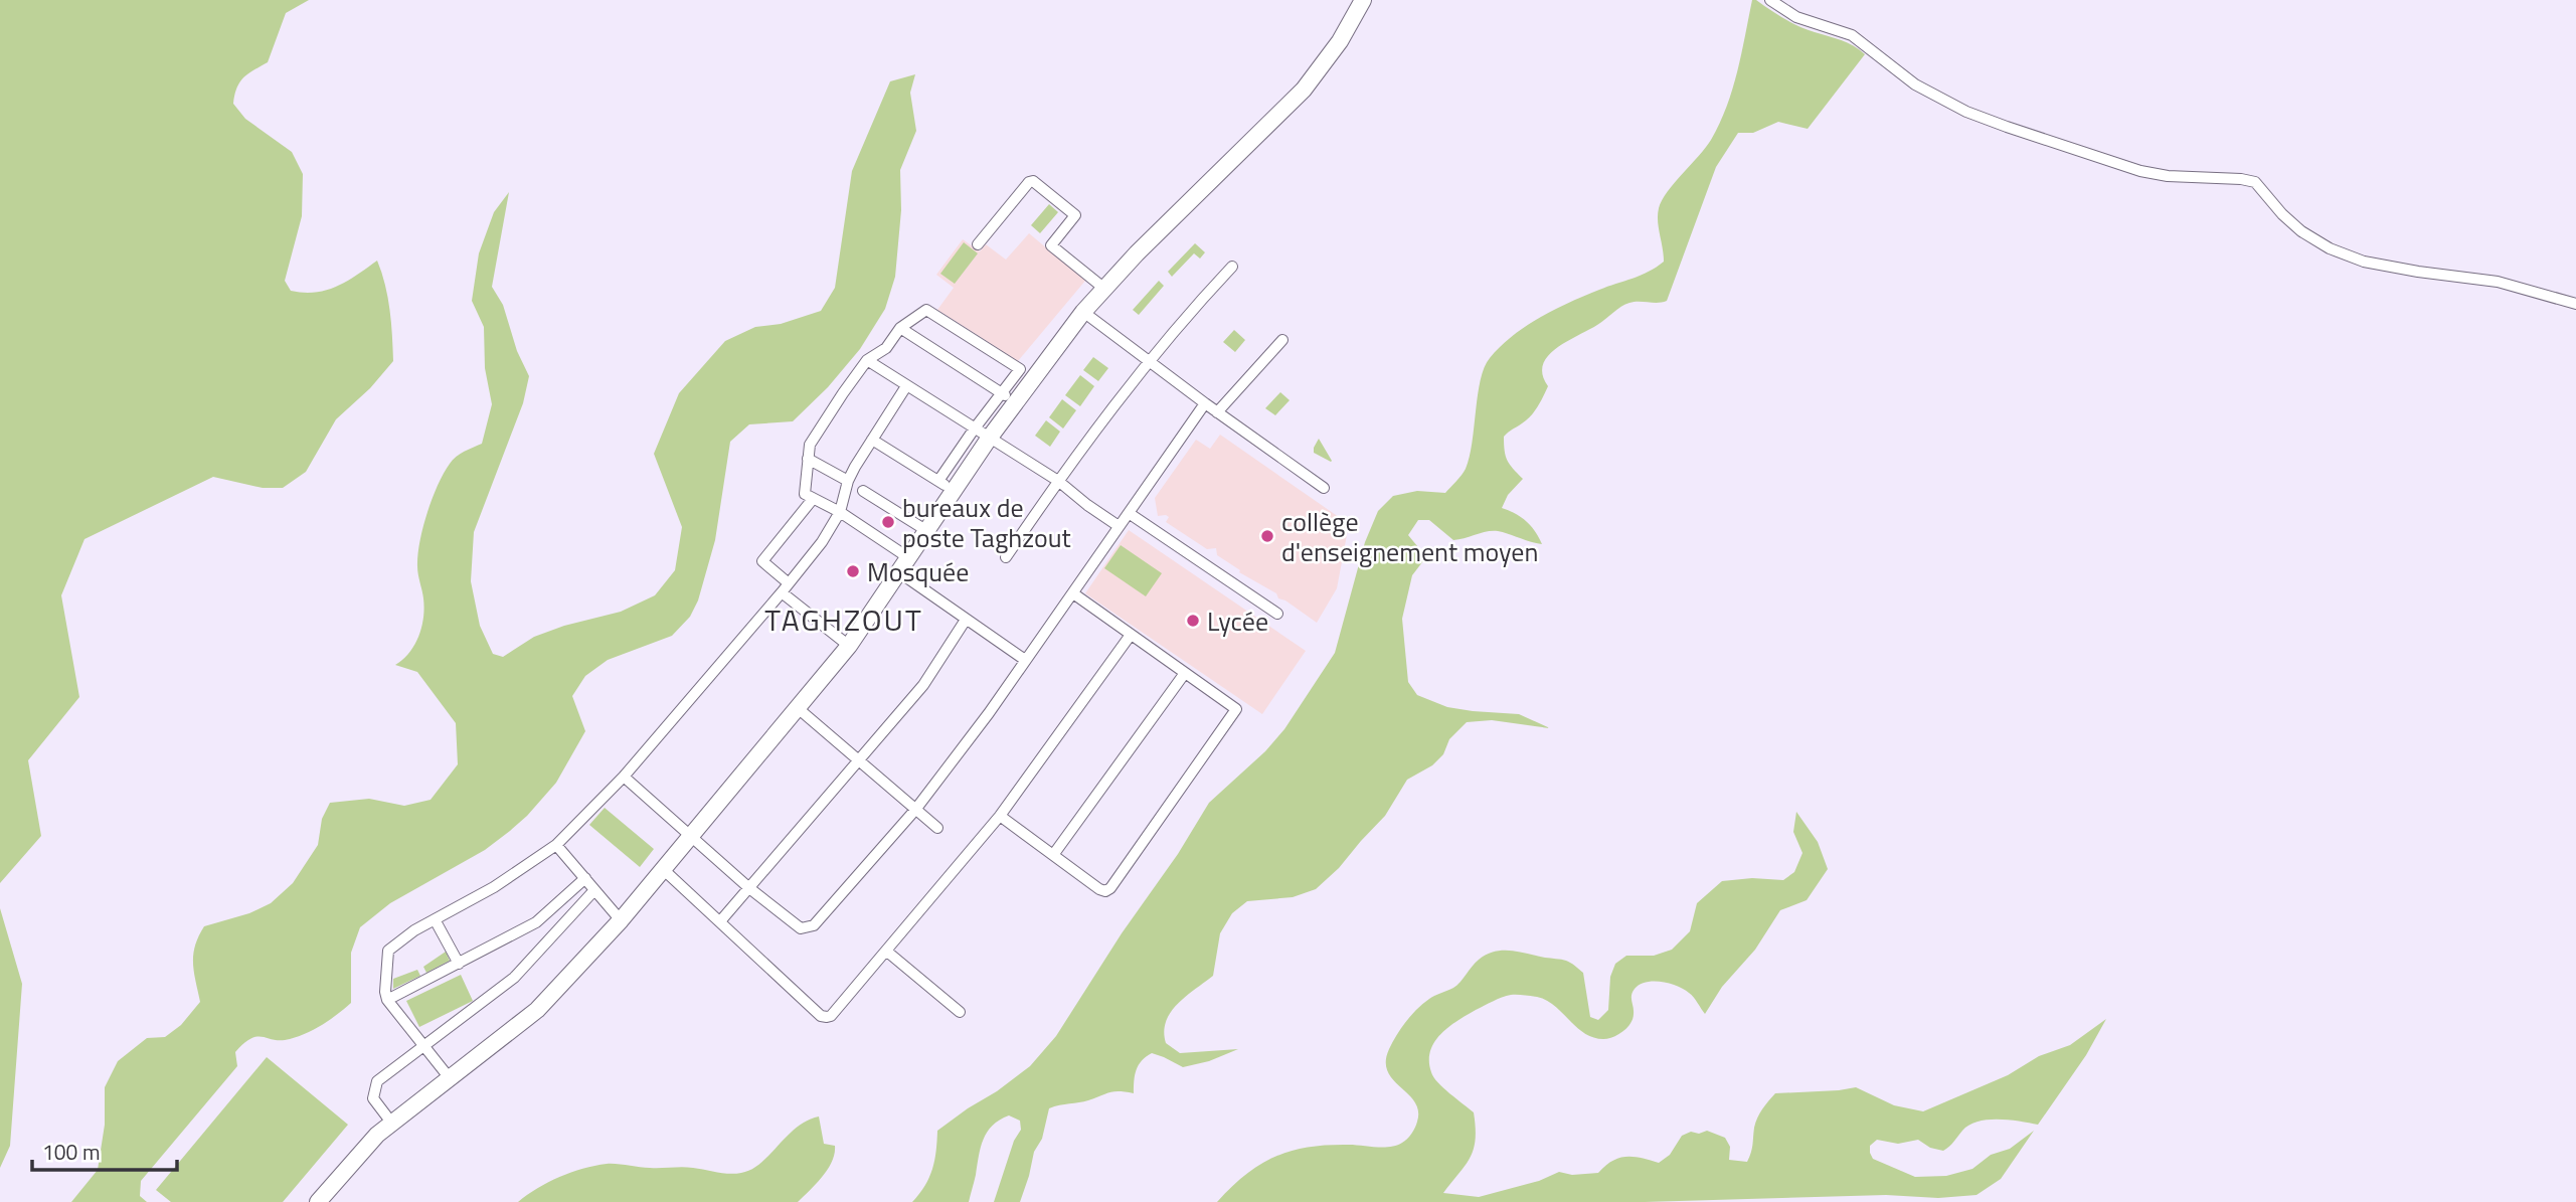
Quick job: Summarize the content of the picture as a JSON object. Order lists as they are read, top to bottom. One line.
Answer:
{"districts":["TAGHZOUT"],"places":["bureaux de poste Taghzout","collège d'enseignement moyen","Mosquée","Lycée"],"scale_bar":"100 m"}
